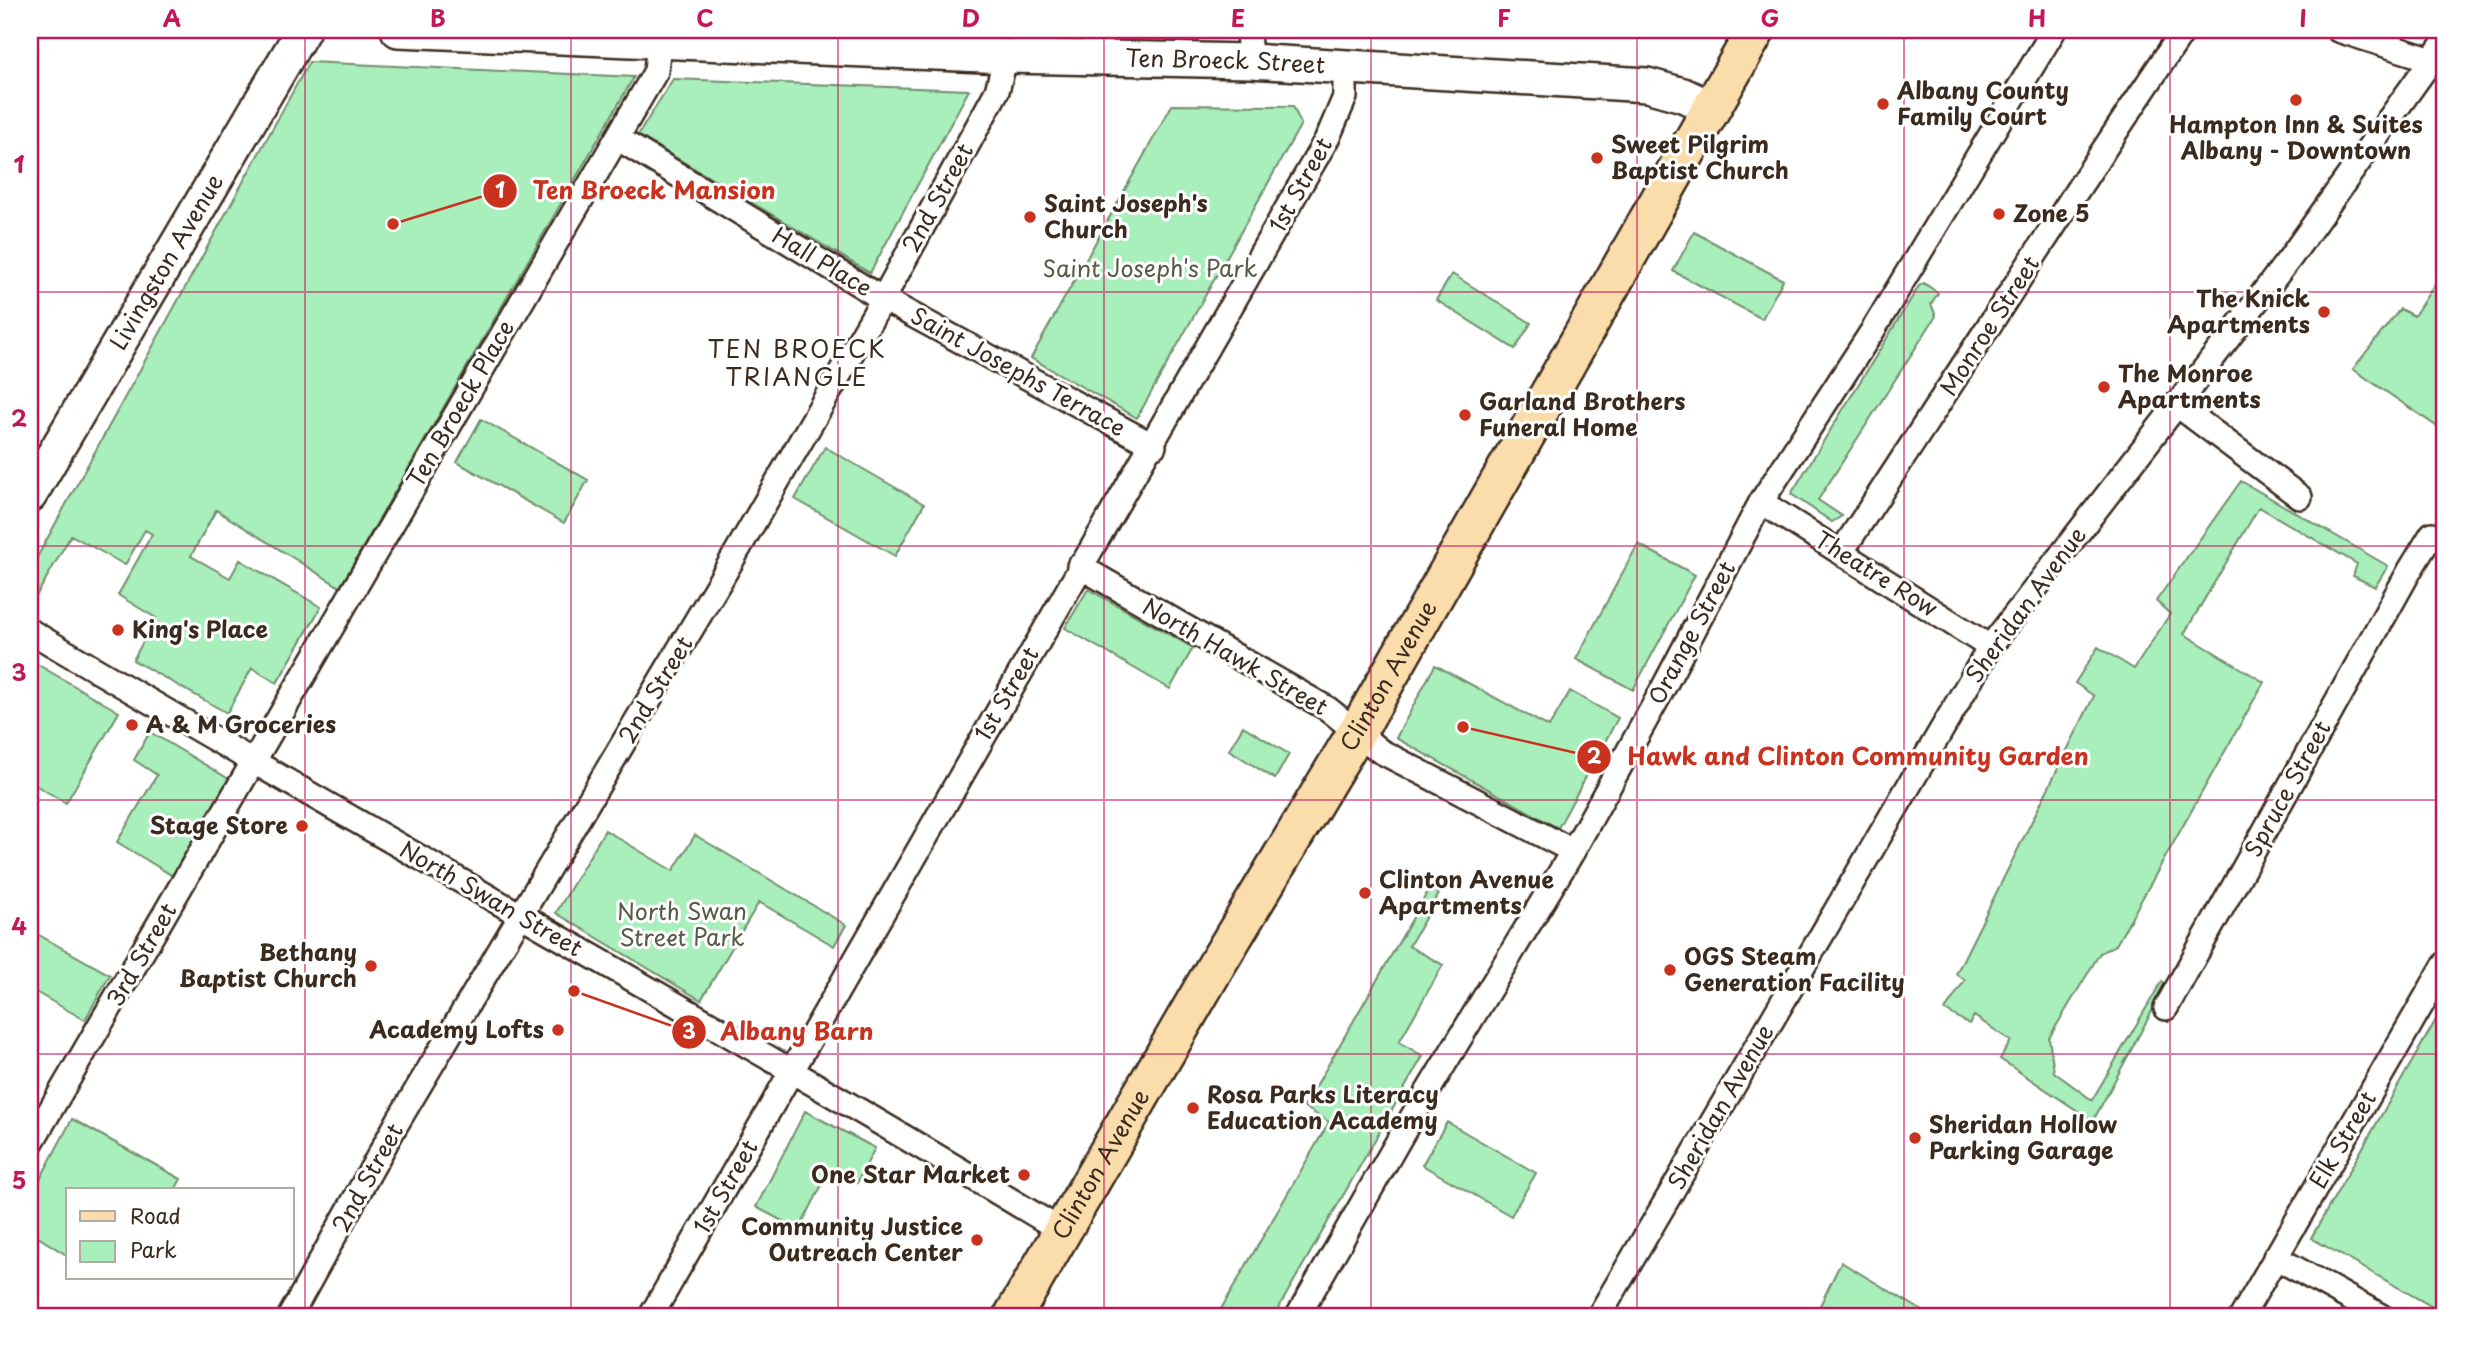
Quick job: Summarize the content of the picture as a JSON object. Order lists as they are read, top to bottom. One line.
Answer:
{"streets":{"main road":["Clinton Avenue"],"street":["Ten Broeck Street","1st Street","2nd Street","Hall Place","Livingston Avenue","Monroe Street","Saint Josephs Terrace","Ten Broeck Place","Theatre Row","Sheridan Avenue","Orange Street","North Hawk Street","Spruce Street","North Swan Street","3rd Street","Elk Street"]},"crossings":[["Ten Broeck Street","1st Street"],["Ten Broeck Street","2nd Street"],["Ten Broeck Street","Ten Broeck Place"],["Ten Broeck Street","Clinton Avenue"],["1st Street","Saint Josephs Terrace"],["1st Street","North Hawk Street"],["1st Street","North Swan Street"],["2nd Street","Hall Place"],["2nd Street","Saint Josephs Terrace"],["2nd Street","North Swan Street"],["Hall Place","Saint Josephs Terrace"],["Hall Place","Ten Broeck Place"],["Monroe Street","Theatre Row"],["Ten Broeck Place","North Swan Street"],["Ten Broeck Place","3rd Street"],["Theatre Row","Sheridan Avenue"],["Theatre Row","Orange Street"],["Orange Street","North Hawk Street"],["North Hawk Street","Clinton Avenue"],["Clinton Avenue","North Swan Street"],["North Swan Street","3rd Street"]],"districts":["TEN BROECK TRIANGLE"],"parks":["Saint Joseph's Park","North Swan Street Park"],"places":["Hampton Inn & Suites Albany - Downtown","Albany County Family Court","Sweet Pilgrim Baptist Church","Zone 5","Saint Joseph's Church","Ten Broeck Mansion","The Knick Apartments","The Monroe Apartments","Garland Brothers Funeral Home","King's Place","A & M Groceries","Hawk and Clinton Community Garden","Stage Store","Clinton Avenue Apartments","Bethany Baptist Church","OGS Steam Generation Facility","Albany Barn","Academy Lofts","Rosa Parks Literacy Education Academy","Sheridan Hollow Parking Garage","One Star Market","Community Justice Outreach Center"],"legend":["Road","Park"],"grid":{"columns":["A","B","C","D","E","F","G","H","I"],"rows":["1","2","3","4","5"]}}
